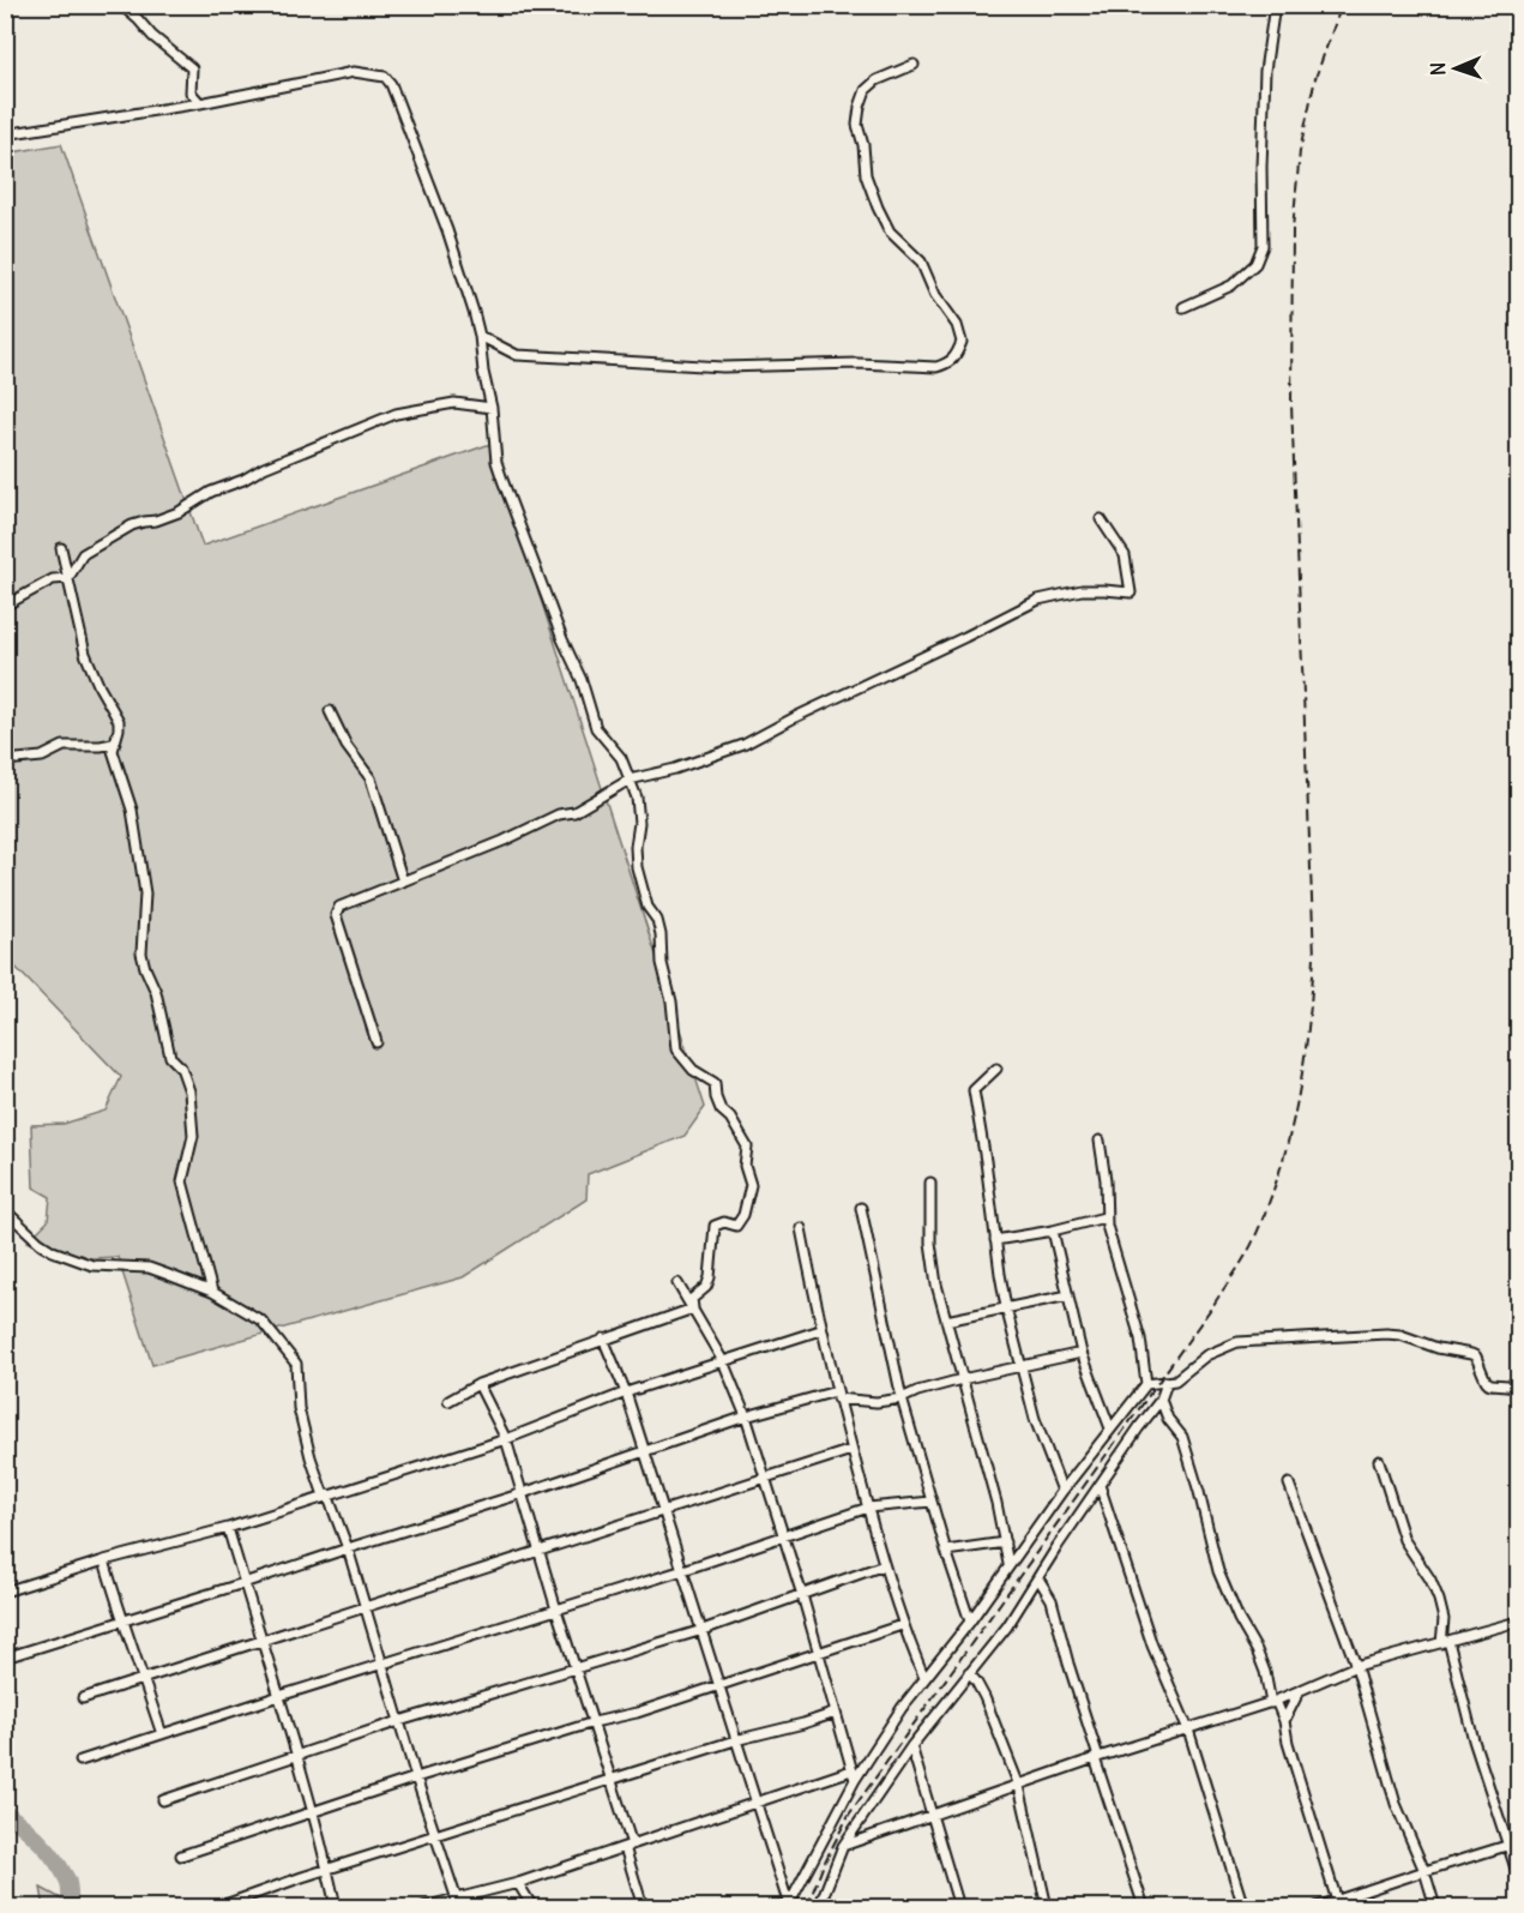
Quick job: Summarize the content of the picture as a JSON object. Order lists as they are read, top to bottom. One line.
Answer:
{"north":"left"}
